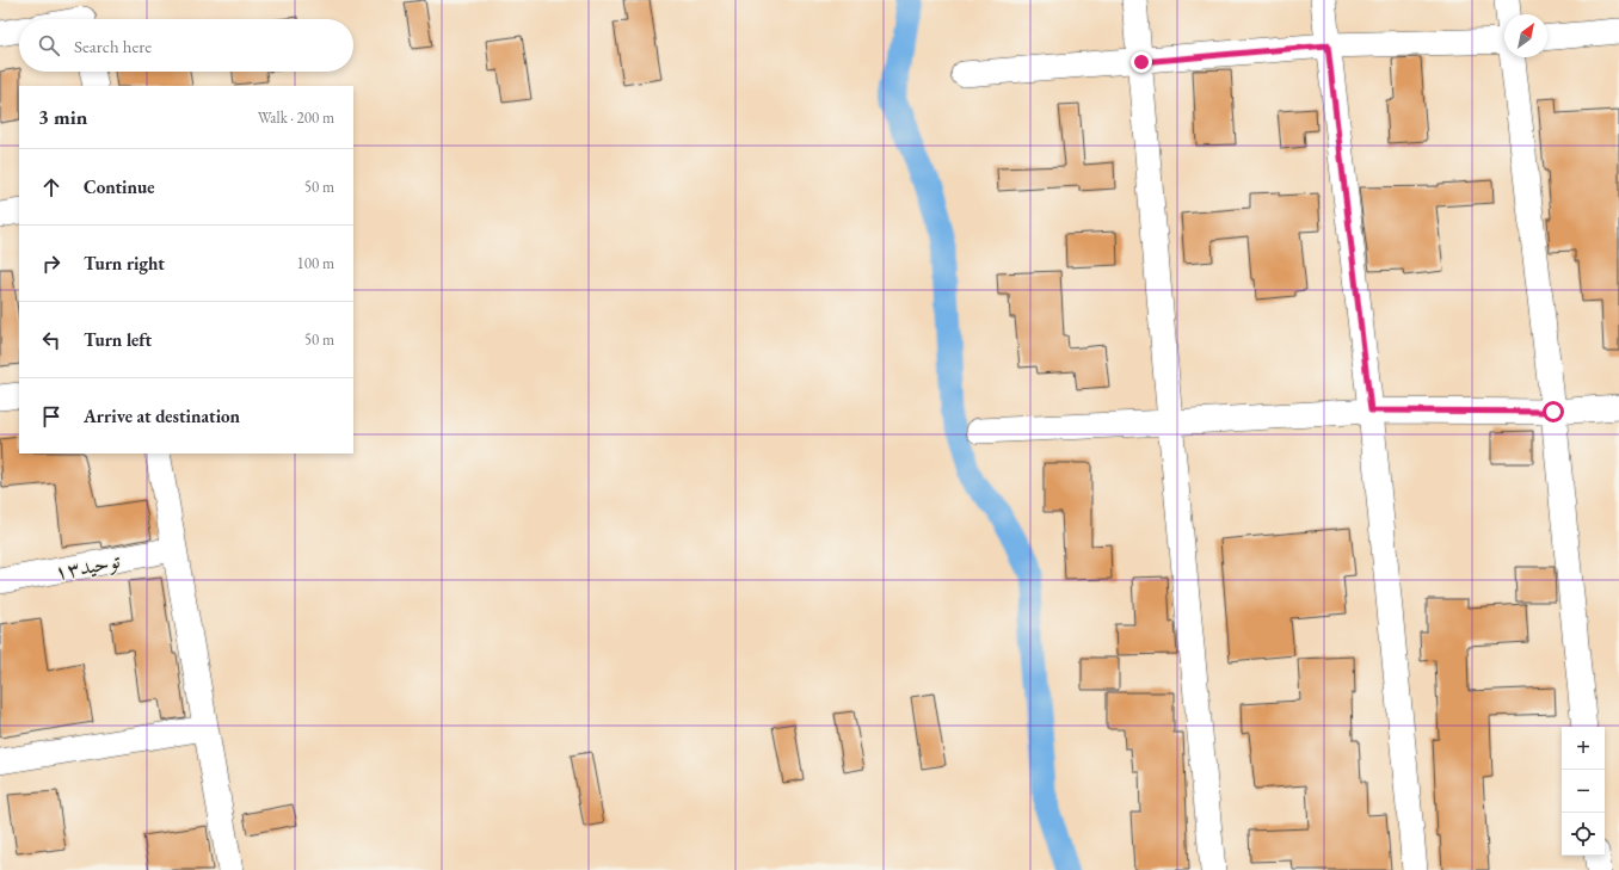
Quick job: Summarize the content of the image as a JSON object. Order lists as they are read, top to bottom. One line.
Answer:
{"streets":{"street":["توحید۱۳"]},"north":"top right","page":{"search":"Search here","heading":["3 min","Walk · 200 m"],"list":[["Continue","50 m"],["Turn right","100 m"],["Turn left","50 m"],"Arrive at destination"],"map_buttons":["+","−"]}}
